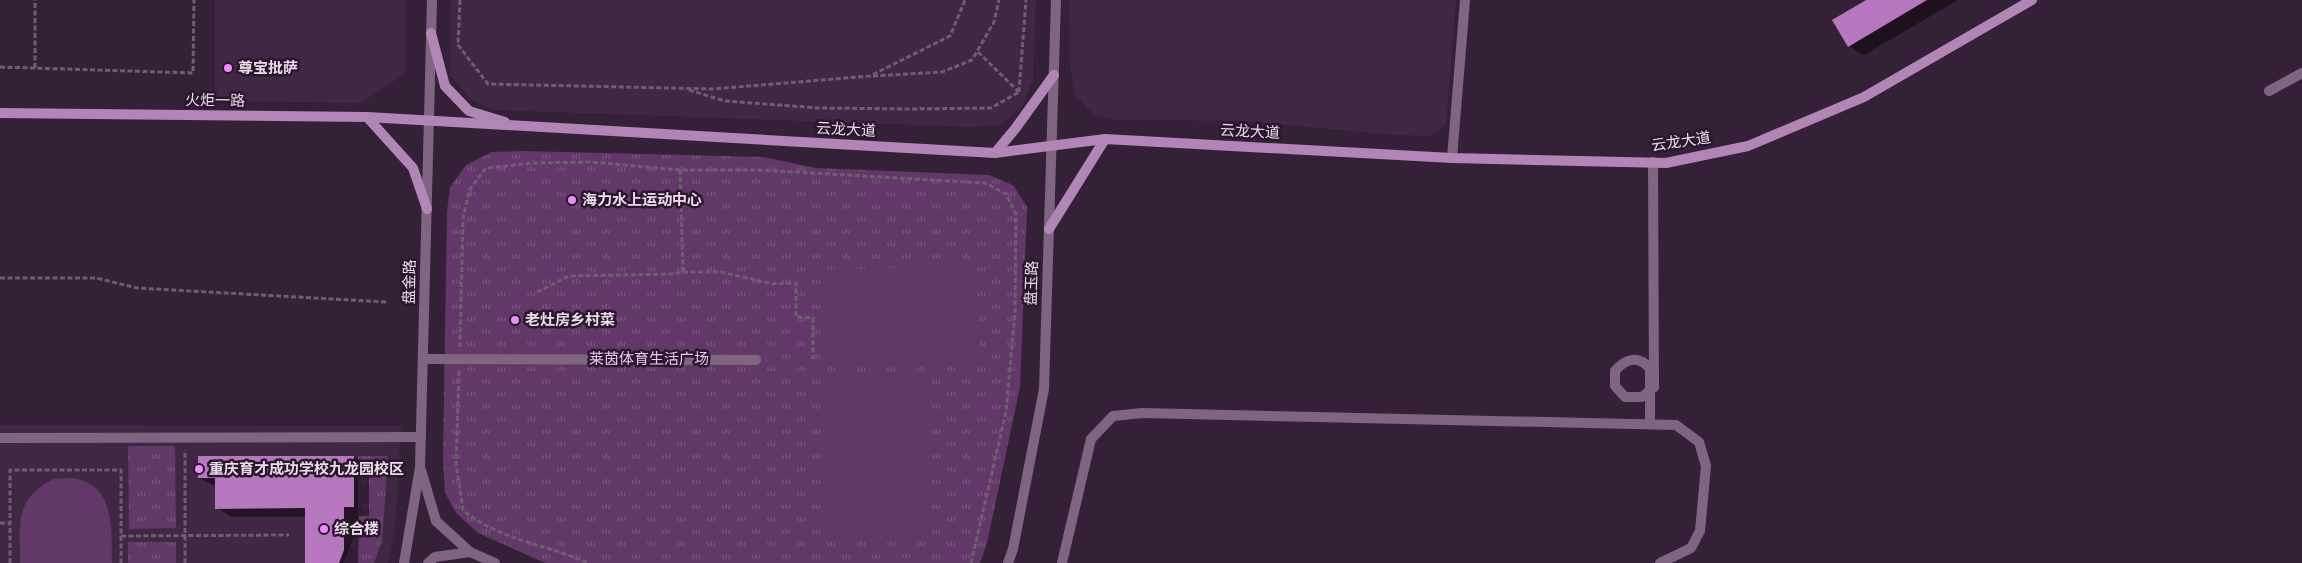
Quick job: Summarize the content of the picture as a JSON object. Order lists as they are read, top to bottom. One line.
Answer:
{"streets":{"main road":["火炬一路","云龙大道"],"street":["盘金路","盘玉路"]},"crossings":[["火炬一路","云龙大道"],["火炬一路","盘金路"],["云龙大道","盘金路"],["云龙大道","盘玉路"]],"parks":["莱茵体育生活广场"],"places":["尊宝批萨","海力水上运动中心","老灶房乡村菜","重庆育才成功学校九龙园校区","综合楼"]}
